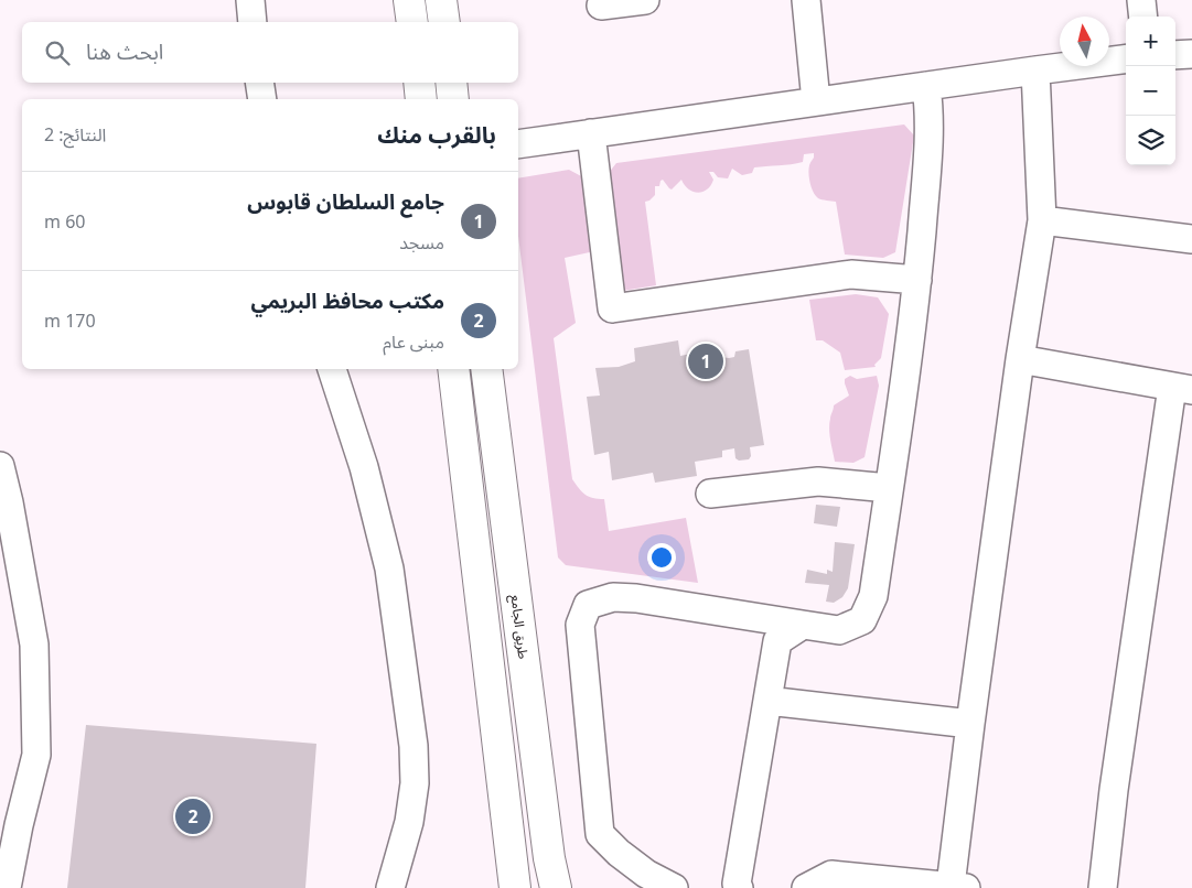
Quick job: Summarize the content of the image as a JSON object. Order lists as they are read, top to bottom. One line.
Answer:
{"streets":{"main road":["طريق الجامع"]},"north":"top","page":{"map_buttons":["+","−"],"search":"ابحث هنا","heading":["بالقرب منك","النتائج: 2"],"list":[{"mark":"1","name":"جامع السلطان قابوس","note":"مسجد","value":"60 m"},{"mark":"2","name":"مكتب محافظ البريمي","note":"مبنى عام","value":"170 m"}],"pins":["1","2"]}}
